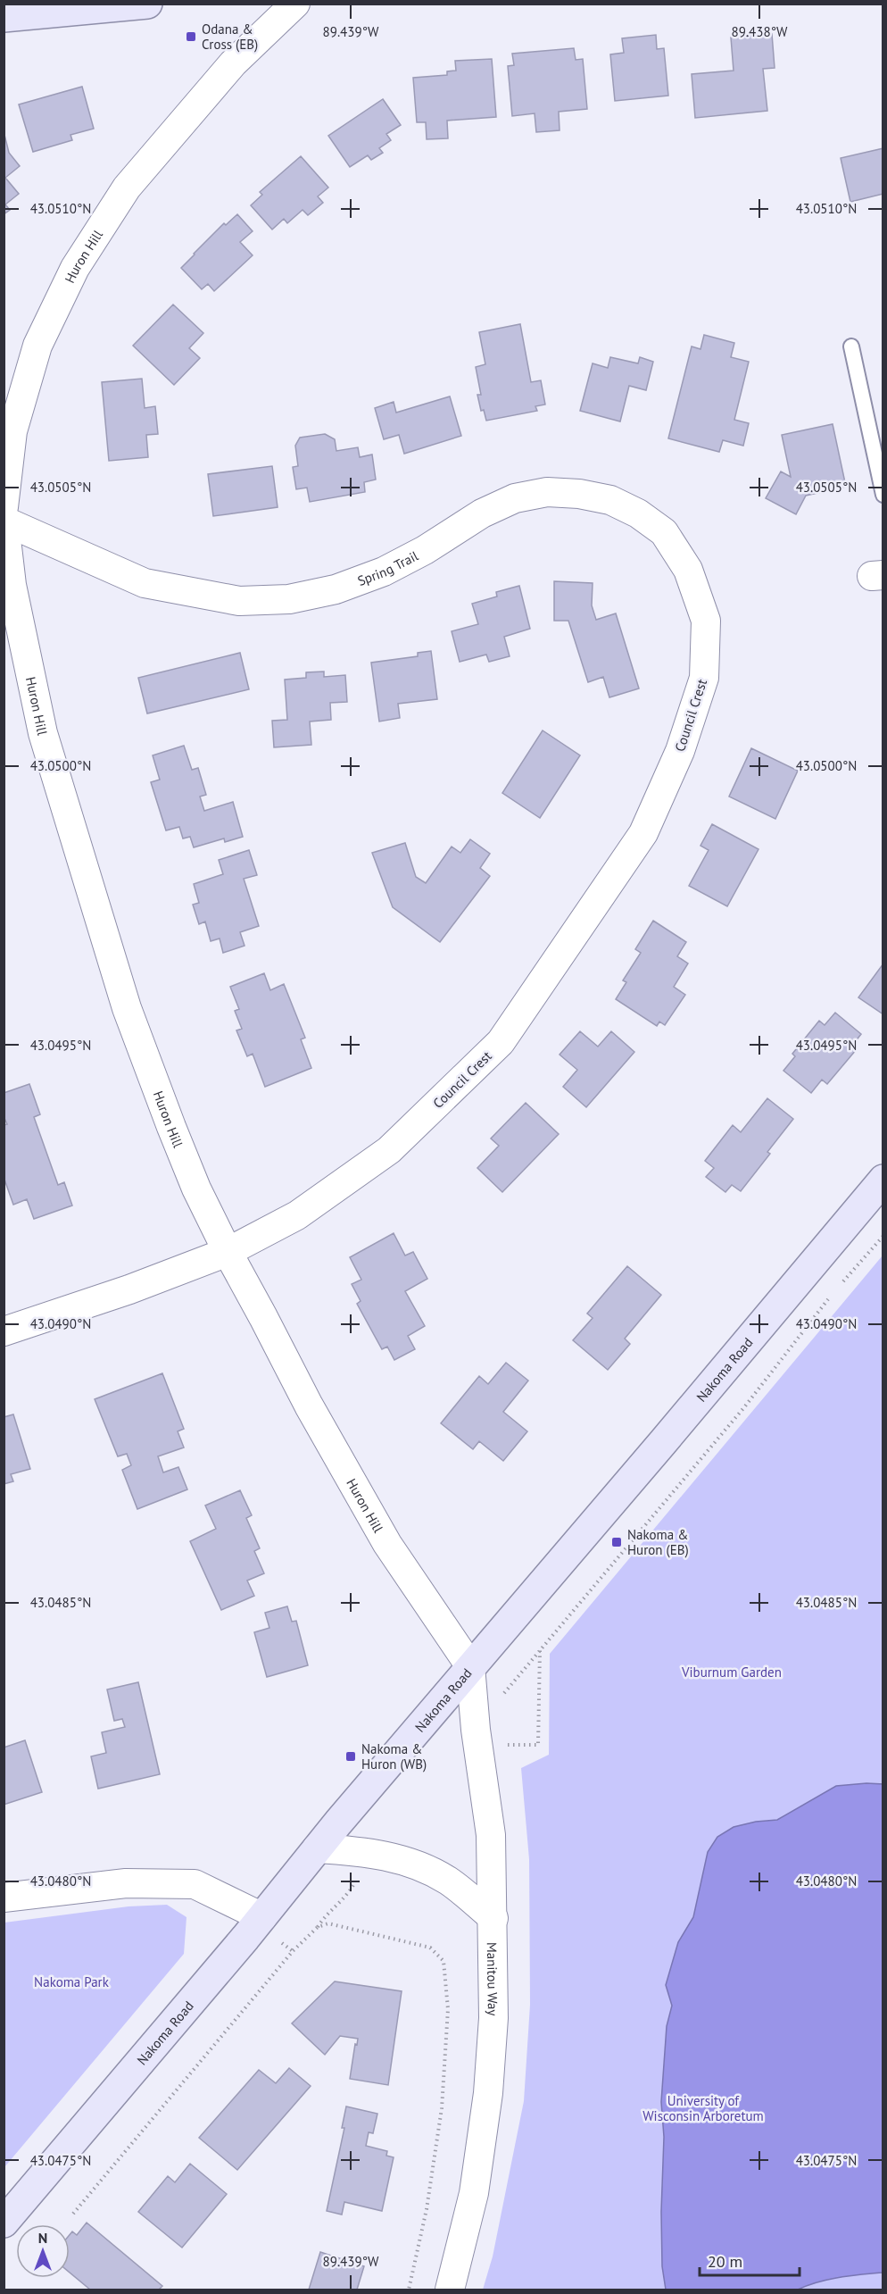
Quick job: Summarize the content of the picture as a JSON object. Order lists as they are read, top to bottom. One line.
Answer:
{"streets":{"main road":["Nakoma Road"],"street":["Huron Hill","Spring Trail","Council Crest","Manitou Way"]},"crossings":[["Huron Hill","Spring Trail"],["Huron Hill","Council Crest"],["Huron Hill","Nakoma Road"],["Huron Hill","Manitou Way"],["Spring Trail","Council Crest"],["Nakoma Road","Manitou Way"]],"parks":["Viburnum Garden","Nakoma Park","University of Wisconsin Arboretum"],"places":{"transit":["Odana & Cross (EB)","Nakoma & Huron (EB)","Nakoma & Huron (WB)"]},"scale_bar":"20 m","north":"top","coordinates":["89.439°W","89.438°W","43.0510°N","43.0505°N","43.0500°N","43.0495°N","43.0490°N","43.0485°N","43.0480°N","43.0475°N"]}
